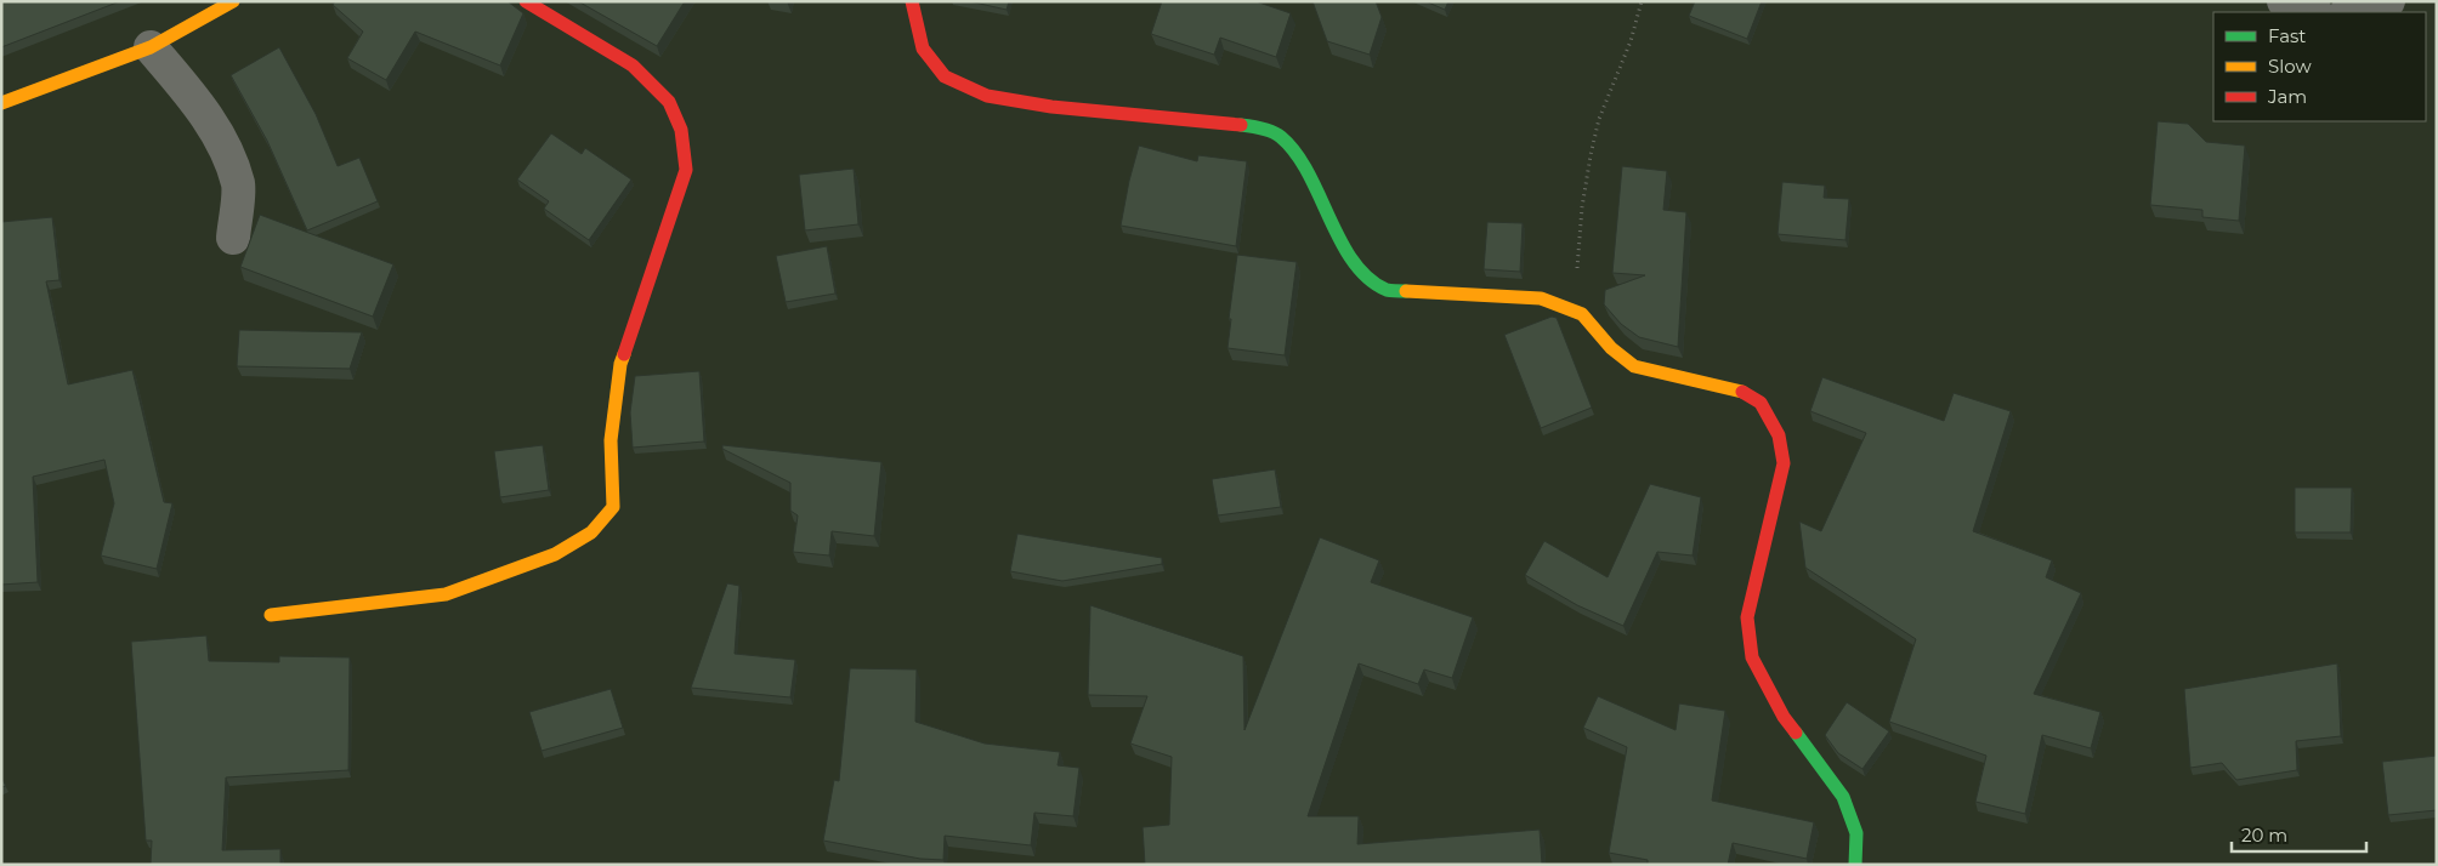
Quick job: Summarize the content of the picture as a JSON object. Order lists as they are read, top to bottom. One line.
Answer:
{"legend":["Fast","Slow","Jam"],"scale_bar":"20 m"}
